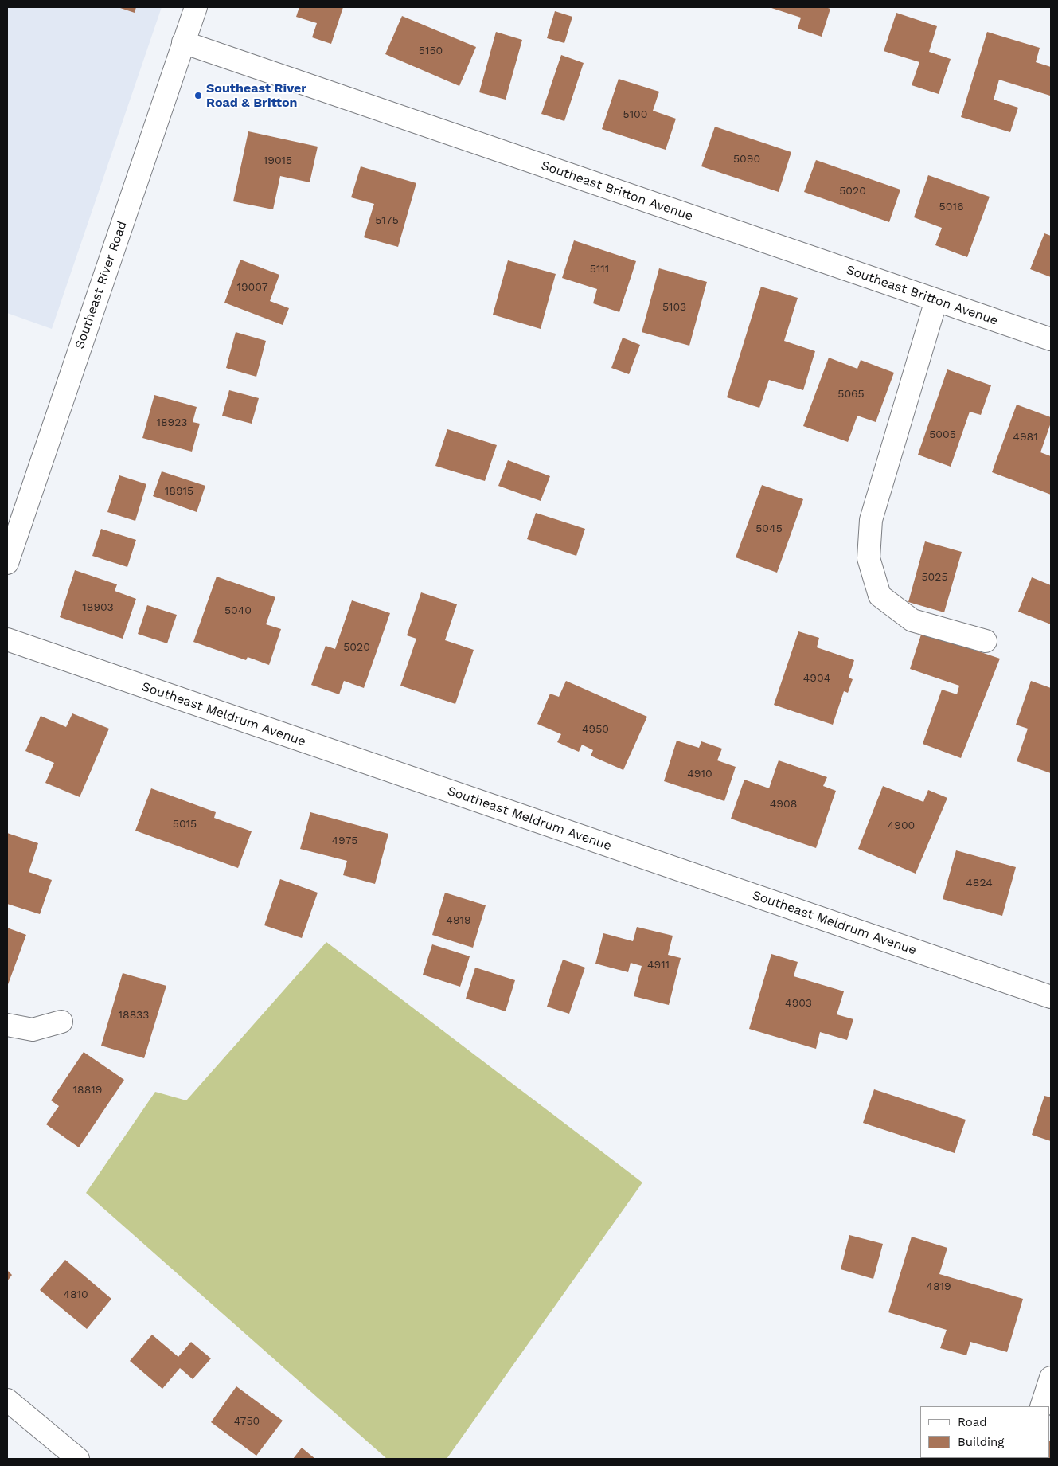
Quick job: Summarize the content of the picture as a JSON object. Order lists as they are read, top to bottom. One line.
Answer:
{"streets":{"street":["Southeast Britton Avenue","Southeast River Road","Southeast Meldrum Avenue"]},"crossings":[["Southeast Britton Avenue","Southeast River Road"]],"places":["Southeast River Road & Britton"],"house_numbers":["5150","5100","5090","19015","5020","5016","5175","5111","19007","5103","5065","18923","5005","4981","18915","5045","5025","18903","5040","5020","4904","4950","4910","4908","5015","4900","4975","4824","4919","4911","4903","18833","18819","4819","4810","4750"],"legend":["Road","Building"]}
